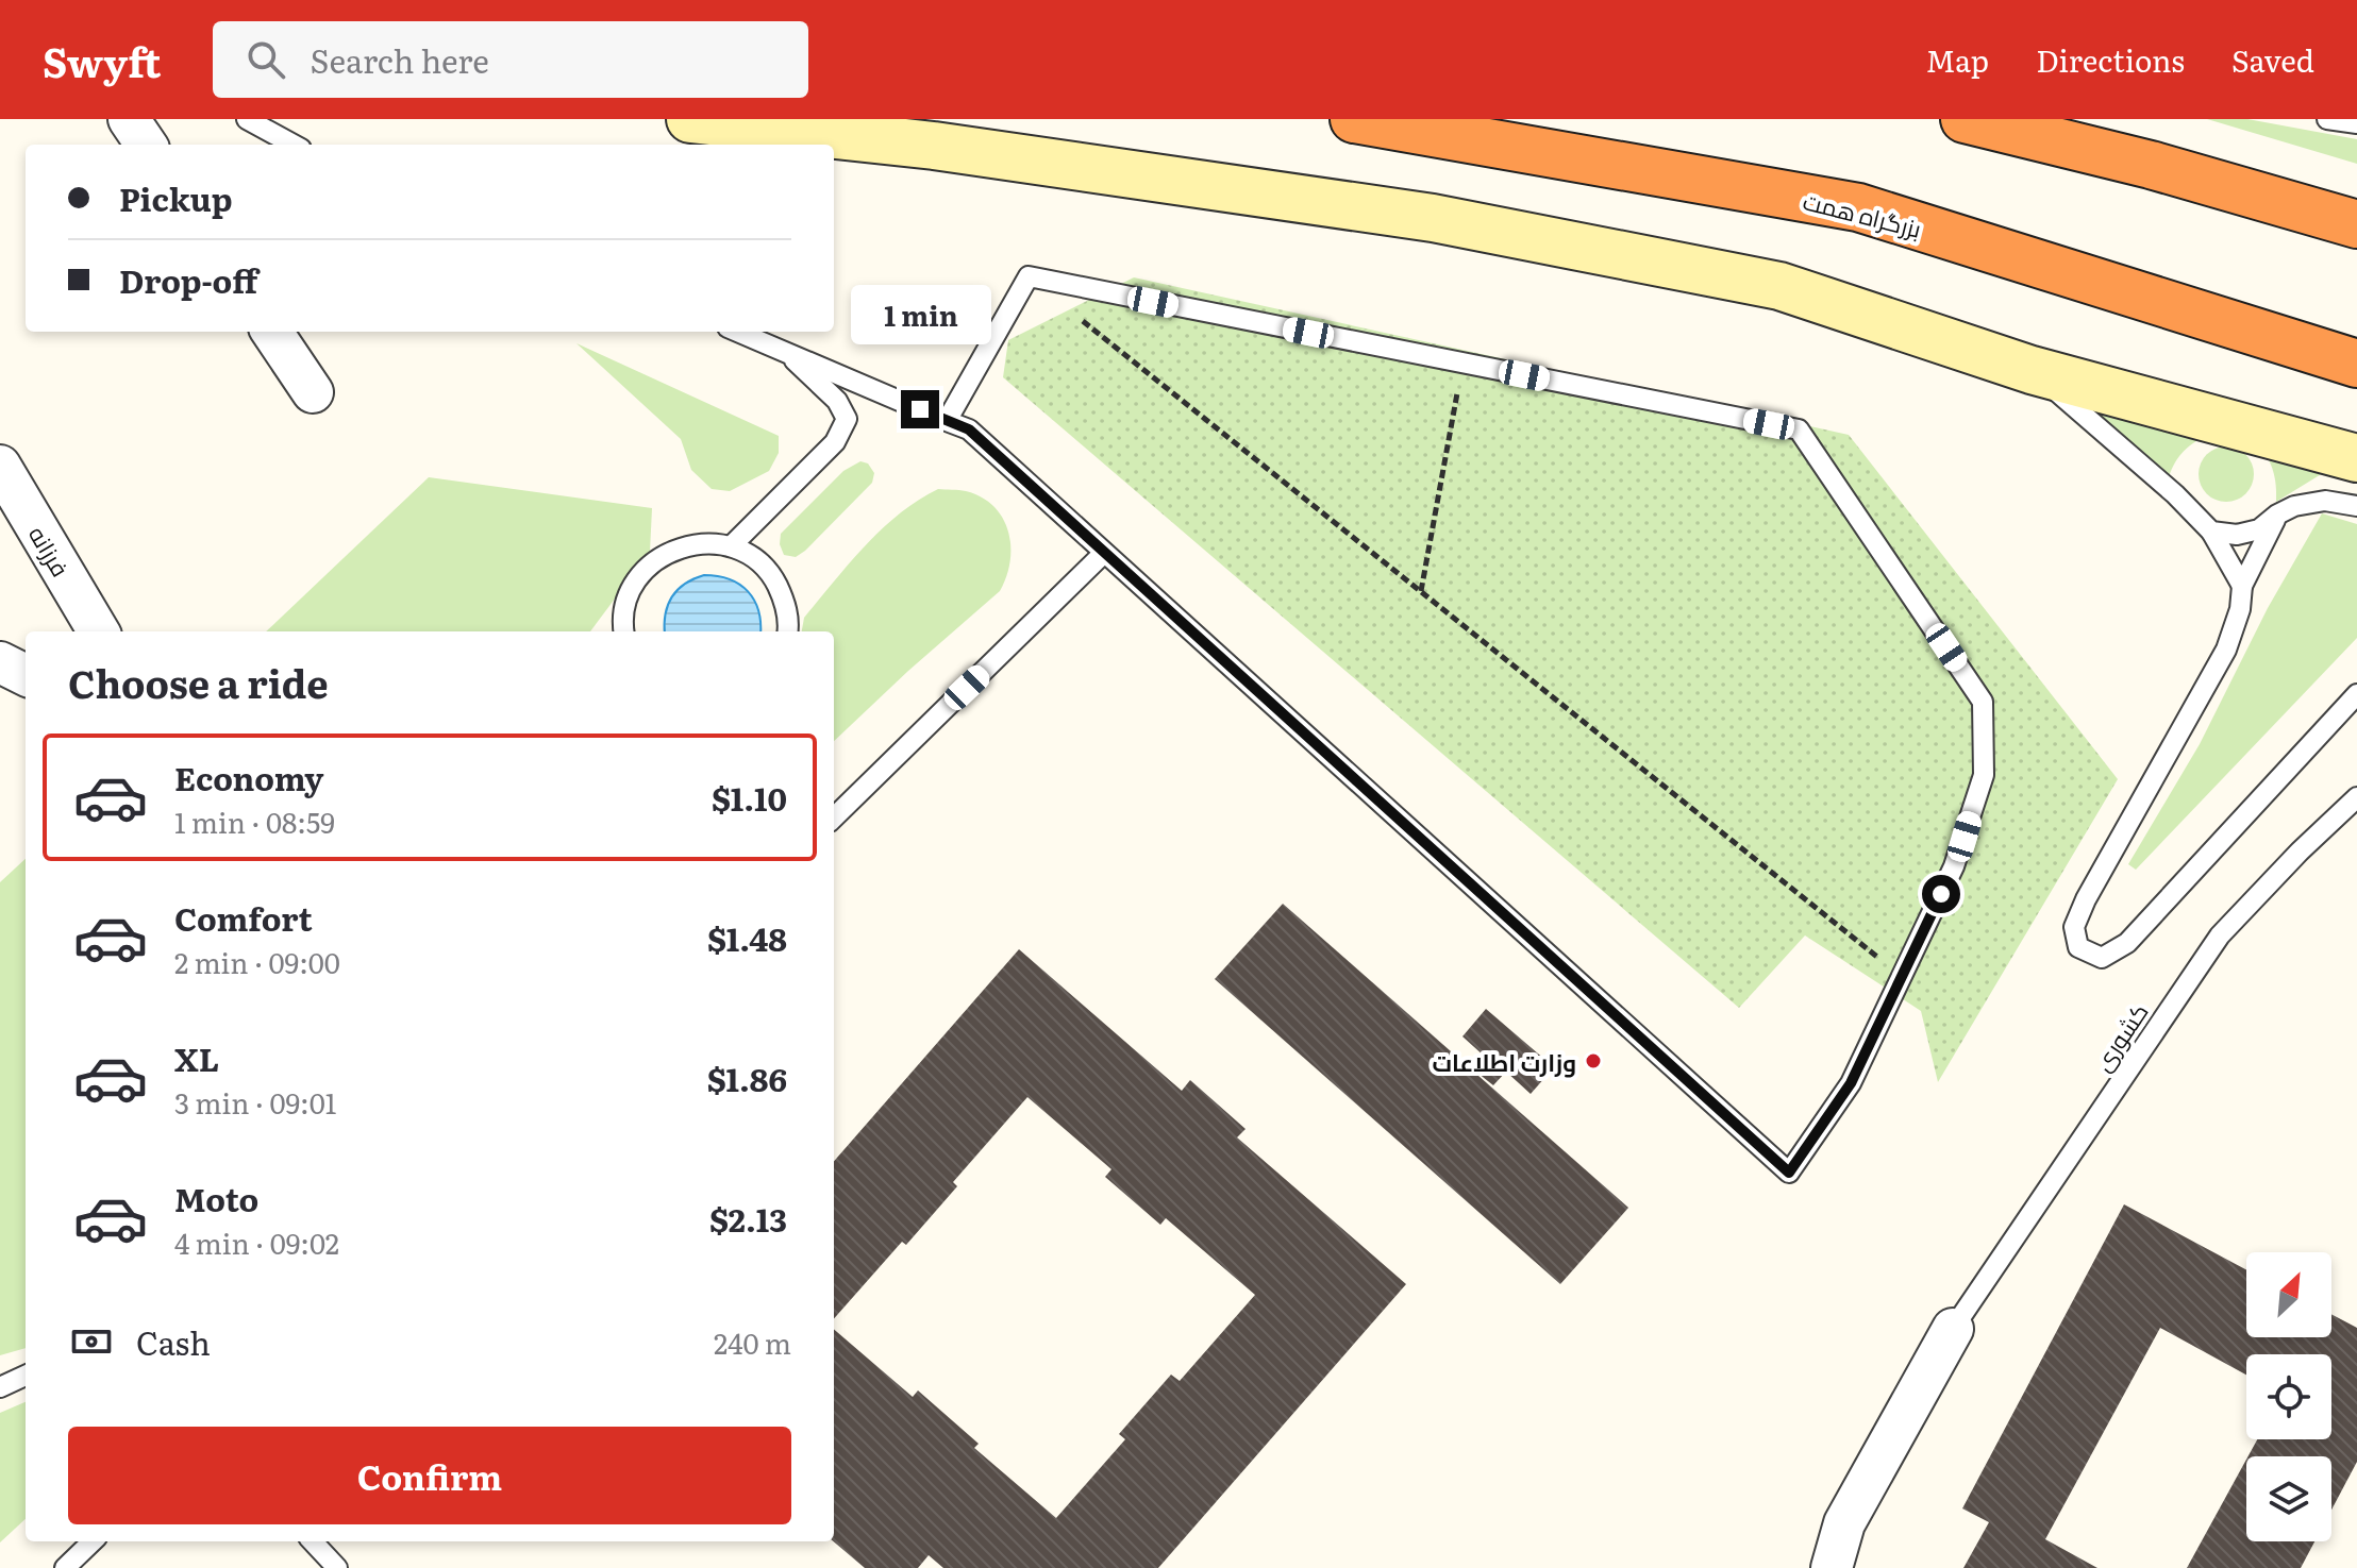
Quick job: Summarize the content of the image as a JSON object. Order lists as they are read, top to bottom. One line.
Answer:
{"streets":{"highway":["بزرگراه همت"],"street":["فرزانه"],"lane":["کشوری"]},"places":["وزارت اطلاعات"],"north":"top right","page":{"header":"Swyft","search":"Search here","nav":["Map","Directions","Saved"],"banner":["Pickup","Drop-off"],"bubble":"1 min","heading":"Choose a ride","list":[{"name":"Economy","note":"1 min · 08:59","value":"$1.10"},{"name":"Comfort","note":"2 min · 09:00","value":"$1.48"},{"name":"XL","note":"3 min · 09:01","value":"$1.86"},{"name":"Moto","note":"4 min · 09:02","value":"$2.13"}],"pay":["Cash","240 m"],"buttons":"Confirm"}}
